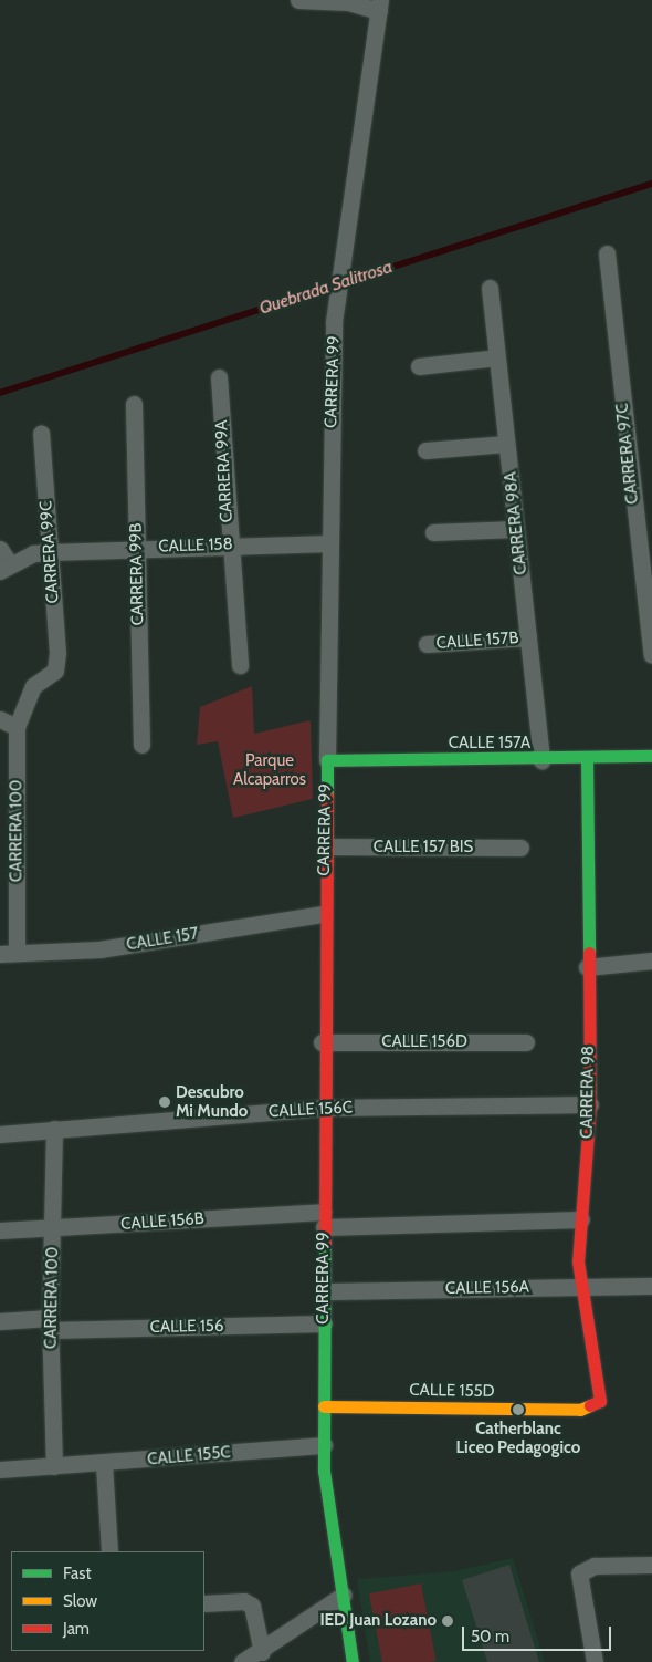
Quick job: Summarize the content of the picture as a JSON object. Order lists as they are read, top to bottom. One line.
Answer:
{"streets":{"street":["CARRERA 99","CARRERA 97C","CARRERA 99A","CARRERA 98A","CALLE 158","CARRERA 99C","CARRERA 99B","CALLE 157B","CALLE 157A","CARRERA 100","CALLE 157 BIS","CALLE 157","CALLE 156D","CARRERA 98","CALLE 156C","CALLE 156B","CALLE 156A","CALLE 156","CALLE 155D","CALLE 155C"]},"crossings":[["CARRERA 99","CALLE 158"],["CARRERA 99","CALLE 157A"],["CARRERA 99","CALLE 157 BIS"],["CARRERA 99","CALLE 157"],["CARRERA 99","CALLE 156D"],["CARRERA 99","CALLE 156C"],["CARRERA 99","CALLE 156B"],["CARRERA 99","CALLE 156A"],["CARRERA 99","CALLE 156"],["CARRERA 99","CALLE 155D"],["CARRERA 99","CALLE 155C"],["CARRERA 99A","CALLE 158"],["CARRERA 98A","CALLE 157B"],["CARRERA 98A","CALLE 157A"],["CALLE 158","CARRERA 99C"],["CALLE 158","CARRERA 99B"],["CARRERA 99C","CARRERA 100"],["CALLE 157A","CARRERA 98"],["CARRERA 100","CALLE 157"],["CARRERA 100","CALLE 156C"],["CARRERA 100","CALLE 156B"],["CARRERA 100","CALLE 156"],["CARRERA 100","CALLE 155C"],["CARRERA 98","CALLE 156C"],["CARRERA 98","CALLE 156B"],["CARRERA 98","CALLE 156A"],["CARRERA 98","CALLE 155D"]],"water":["Quebrada Salitrosa"],"parks":["Parque Alcaparros"],"places":["Descubro Mi Mundo","Catherblanc Liceo Pedagogico","IED Juan Lozano"],"legend":["Fast","Slow","Jam"],"scale_bar":"50 m"}
